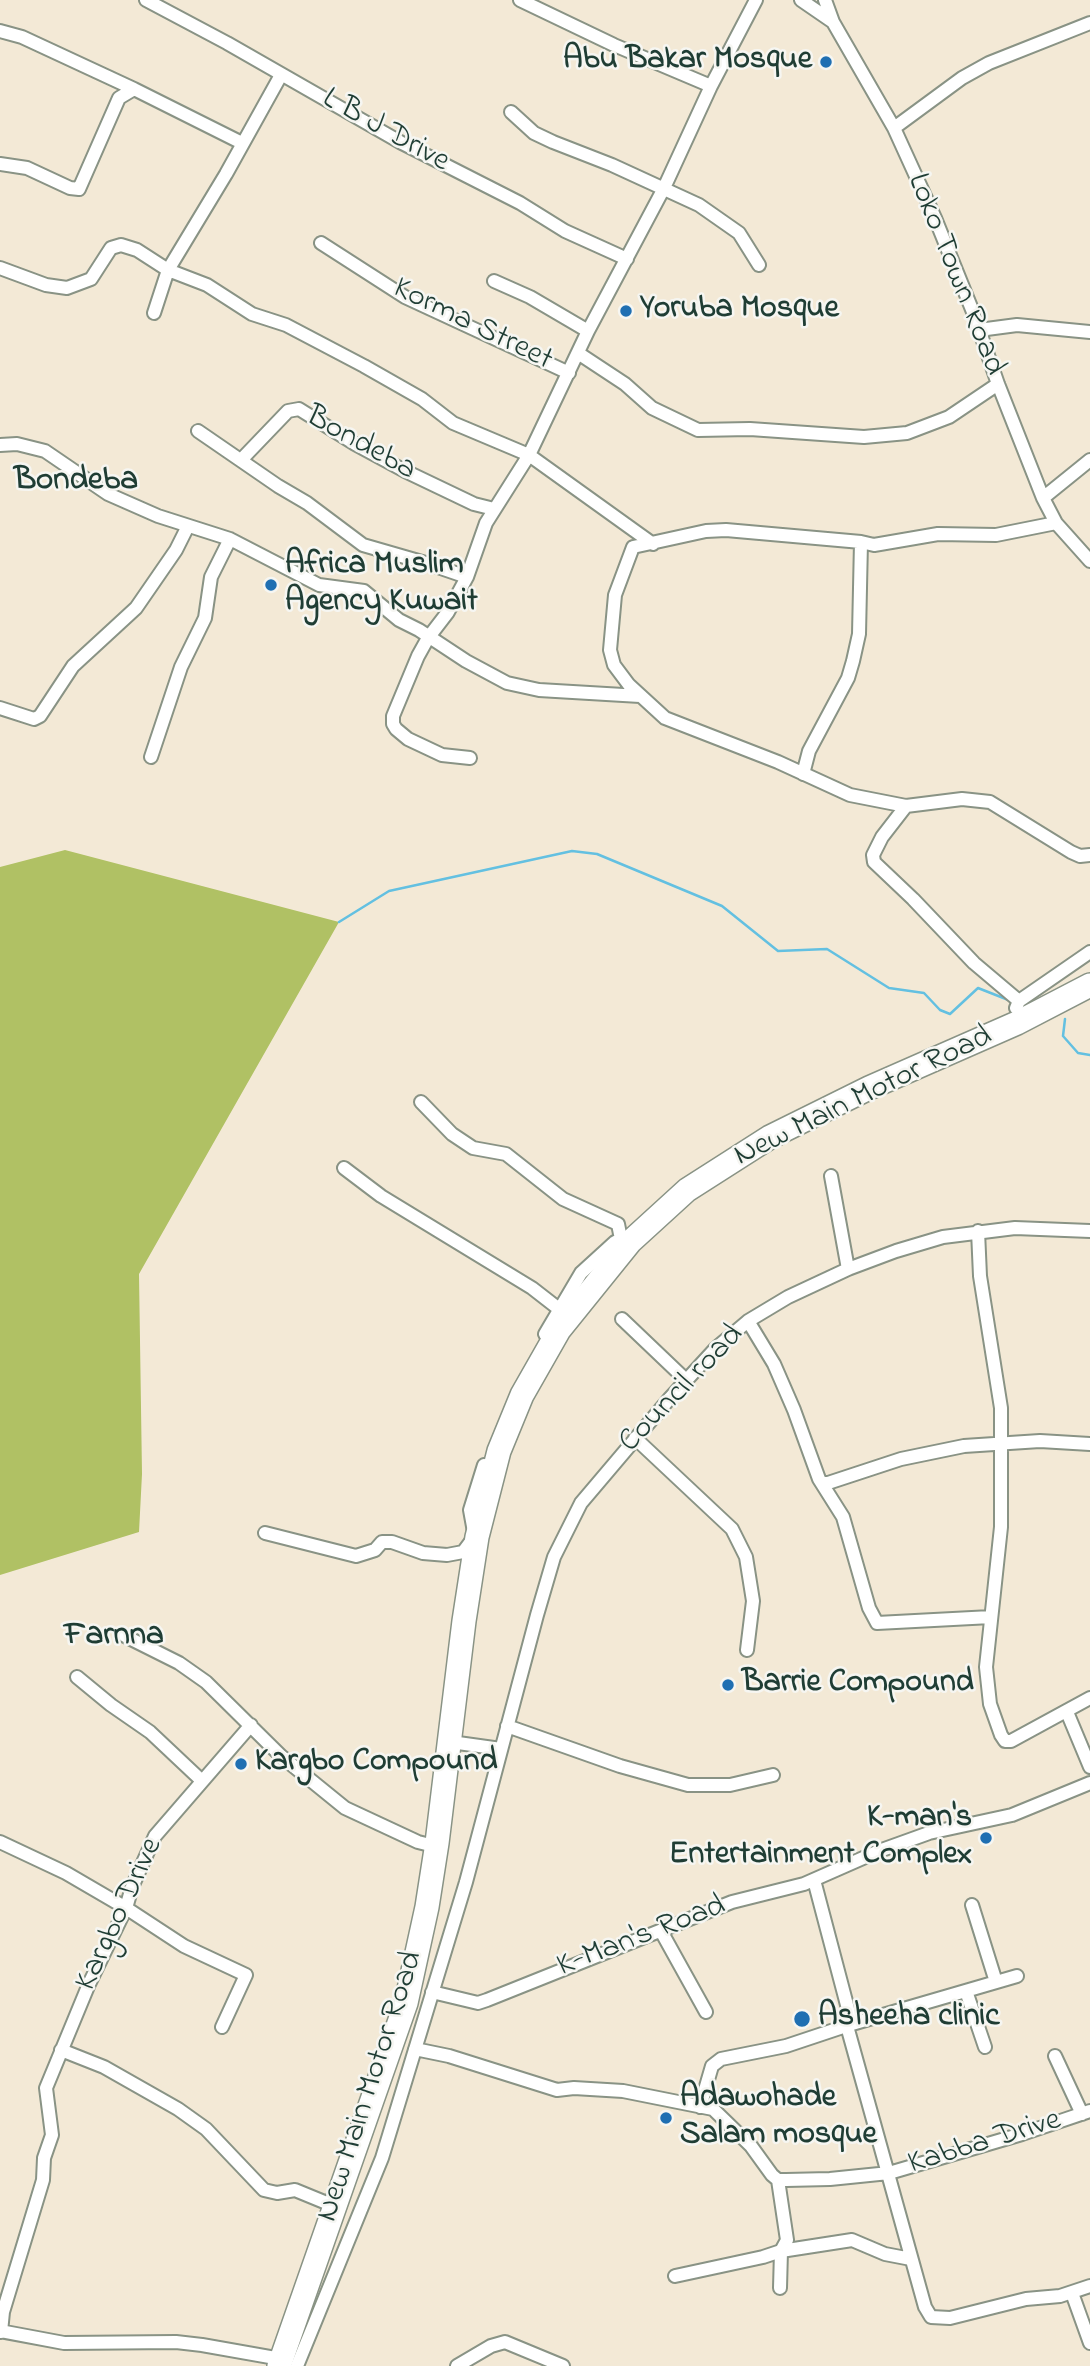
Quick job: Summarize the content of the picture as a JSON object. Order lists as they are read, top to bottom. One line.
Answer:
{"streets":{"highway":["New Main Motor Road"],"street":["L B J Drive","Loko Town Road","Korma Street","Bondeba","Council road","Kargbo Drive","K-Man's Road","Kabba Drive"]},"districts":["Bondeba","Farnna"],"places":["Abu Bakar Mosque","Yoruba Mosque","Africa Muslim Agency Kuwait","Barrie Compound","Kargbo Compound","K-man's Entertainment Complex","Asheeha clinic","Adawohade Salam mosque"]}
